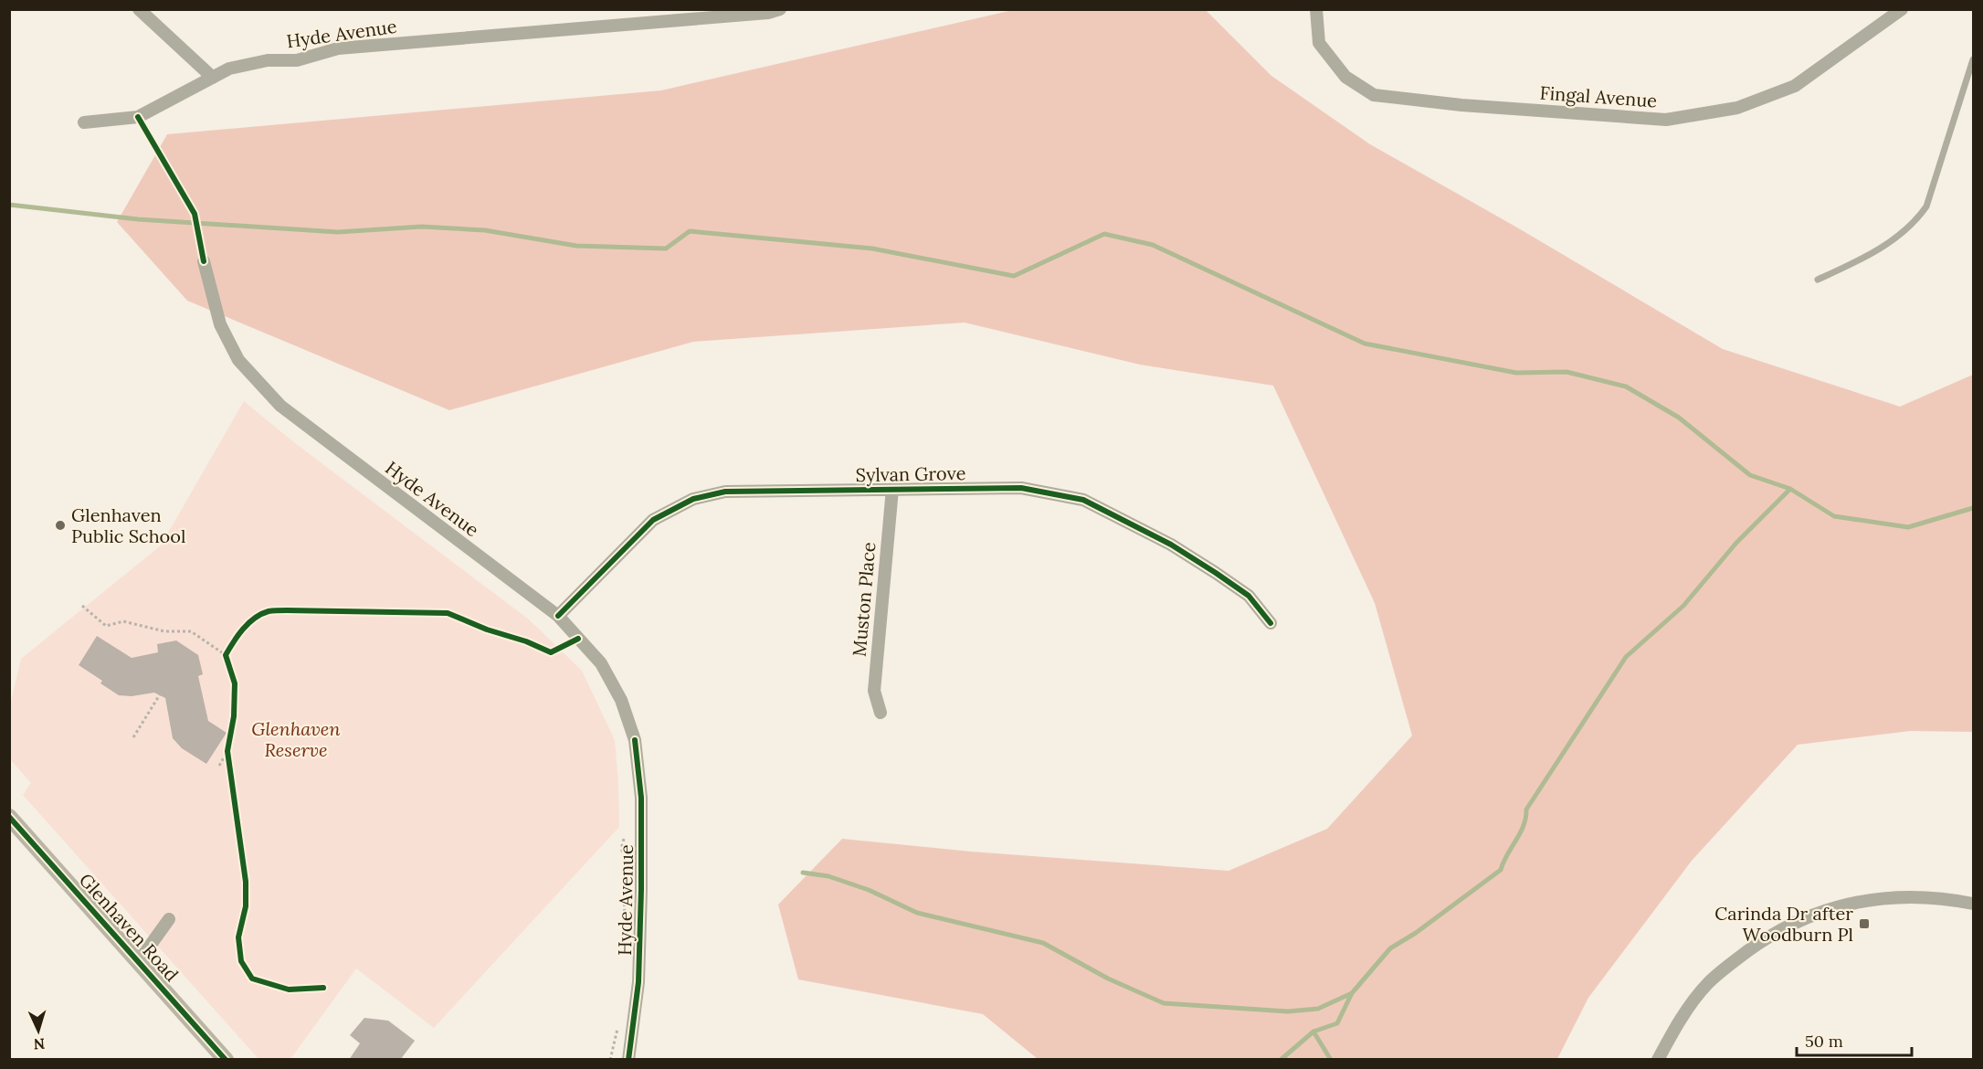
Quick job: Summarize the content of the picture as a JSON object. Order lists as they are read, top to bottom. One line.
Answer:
{"streets":{"main road":["Glenhaven Road"],"street":["Hyde Avenue","Fingal Avenue","Sylvan Grove","Muston Place"]},"crossings":[["Hyde Avenue","Sylvan Grove"],["Sylvan Grove","Muston Place"]],"parks":["Glenhaven Reserve"],"places":{"other":["Glenhaven Public School"],"transit":["Carinda Dr after Woodburn Pl"]},"scale_bar":"50 m","north":"bottom"}
